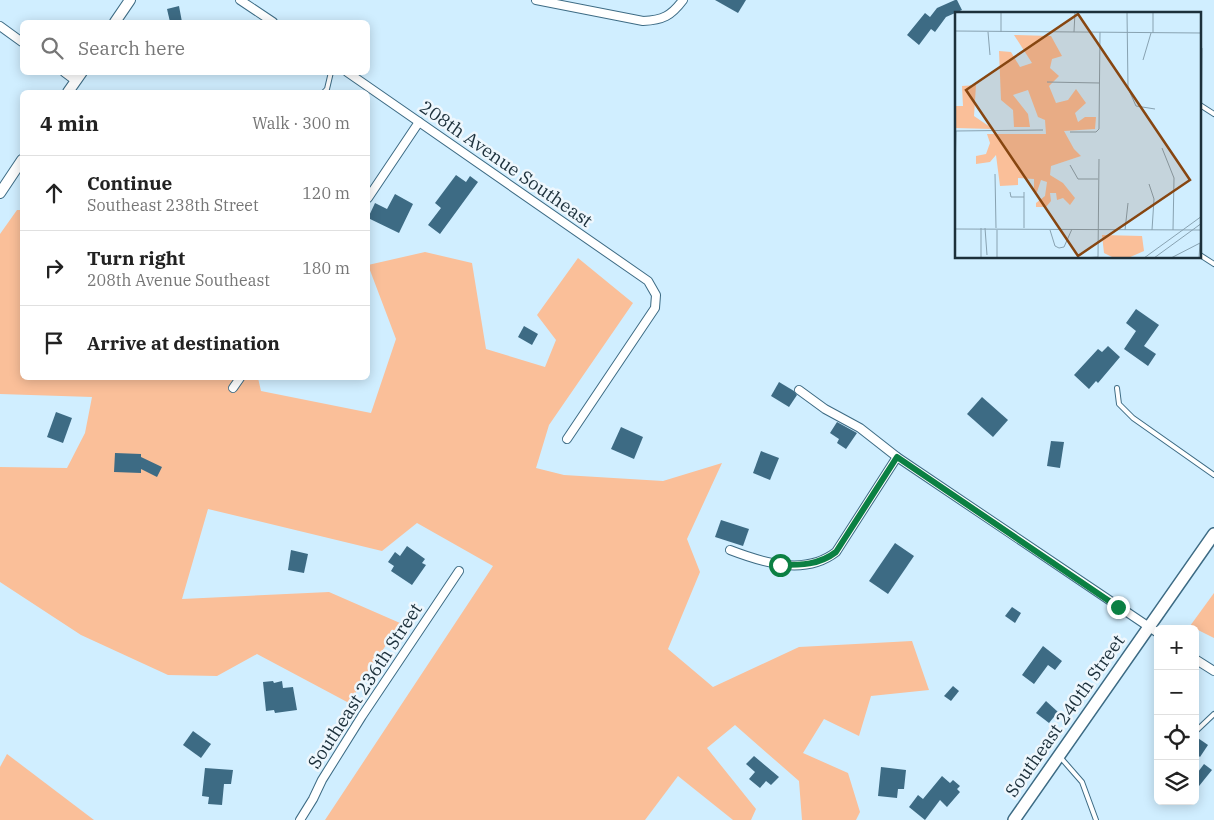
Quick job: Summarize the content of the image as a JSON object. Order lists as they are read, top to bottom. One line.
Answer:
{"streets":{"main road":["Southeast 240th Street"],"street":["208th Avenue Southeast","Southeast 236th Street"]},"page":{"search":"Search here","heading":["4 min","Walk · 300 m"],"list":[["Continue","Southeast 238th Street","120 m"],["Turn right","208th Avenue Southeast","180 m"],"Arrive at destination"],"map_buttons":["+","−"]}}
